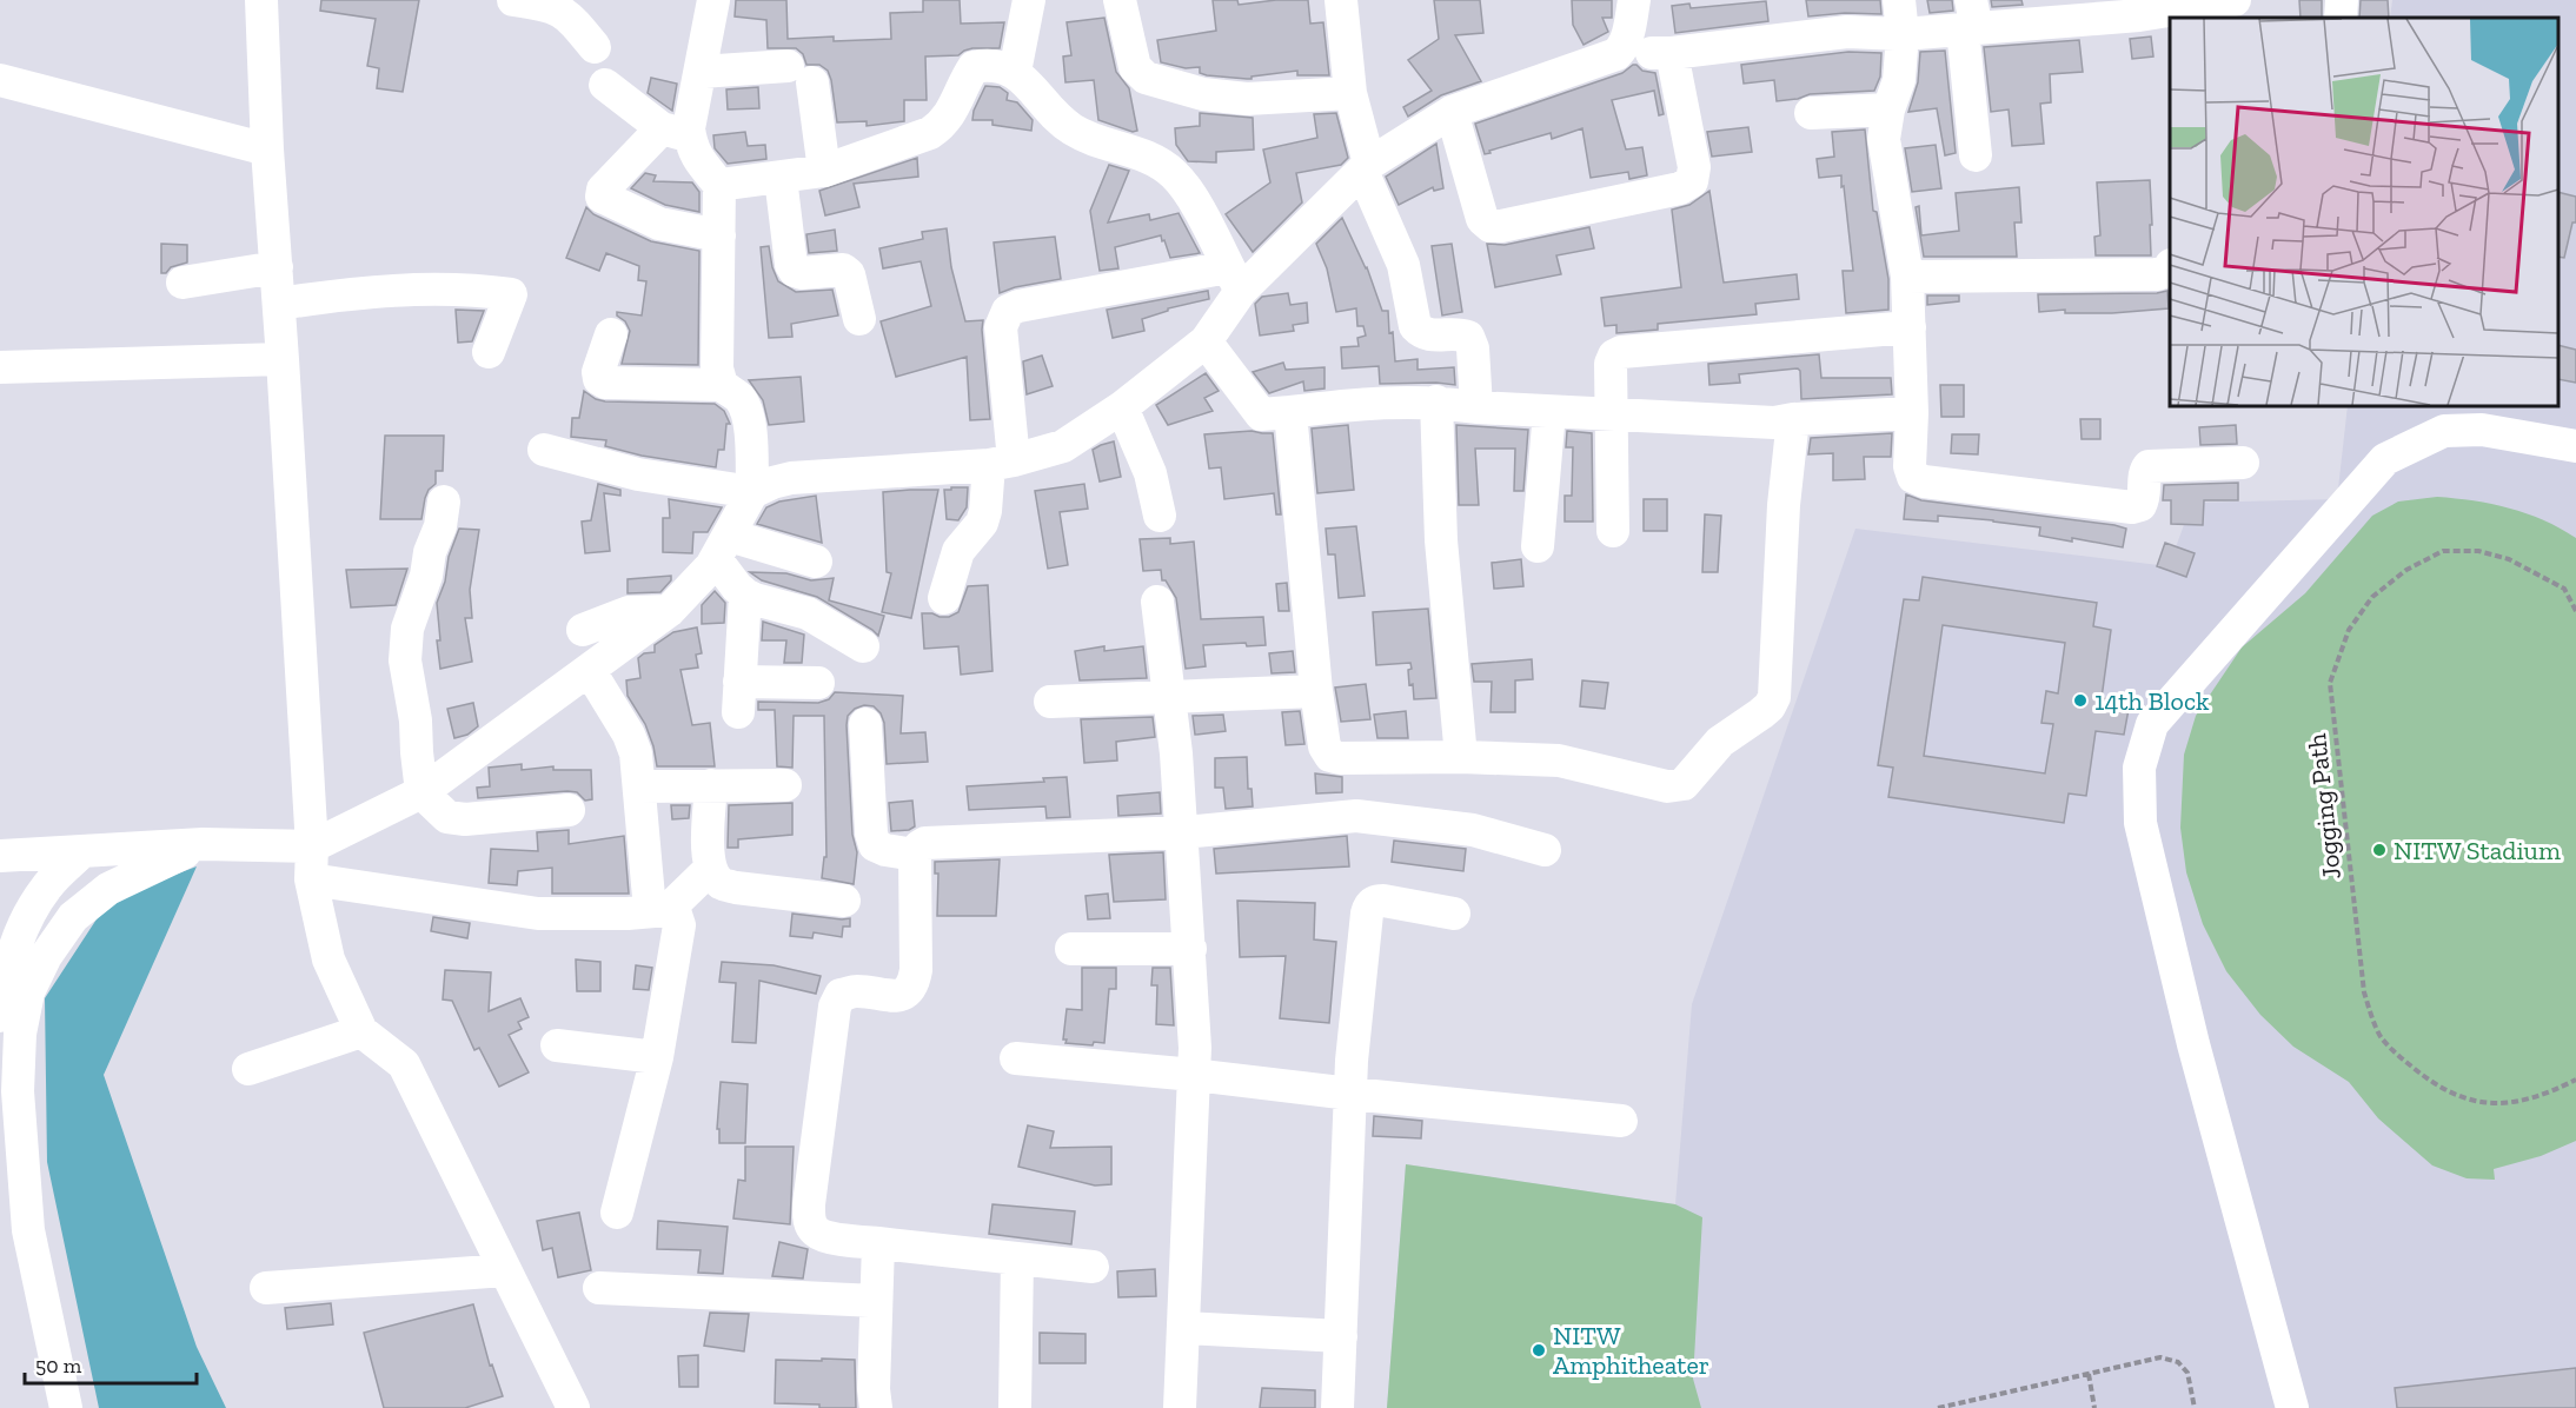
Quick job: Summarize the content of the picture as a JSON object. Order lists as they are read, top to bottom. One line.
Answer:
{"streets":{"path":["Jogging Path"]},"places":["14th Block","NITW Stadium","NITW Amphitheater"],"scale_bar":"50 m"}
